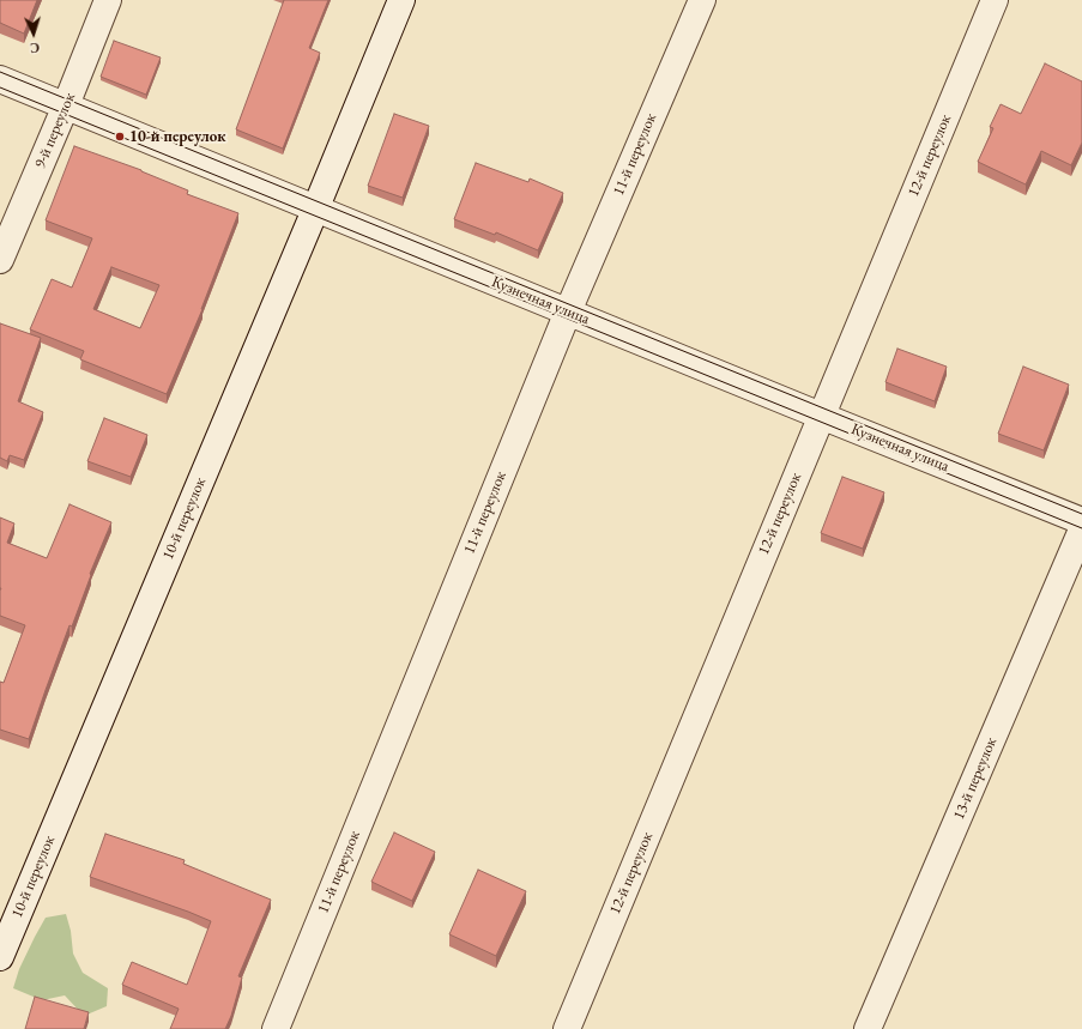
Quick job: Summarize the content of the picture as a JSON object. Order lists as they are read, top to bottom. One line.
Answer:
{"streets":{"street":["9-й переулок","11-й переулок","12-й переулок","Кузнечная улица","10-й переулок","13-й переулок"]},"crossings":[["9-й переулок","Кузнечная улица"],["11-й переулок","Кузнечная улица"],["12-й переулок","Кузнечная улица"],["Кузнечная улица","10-й переулок"]],"places":["10-й переулок"],"north":"bottom"}
